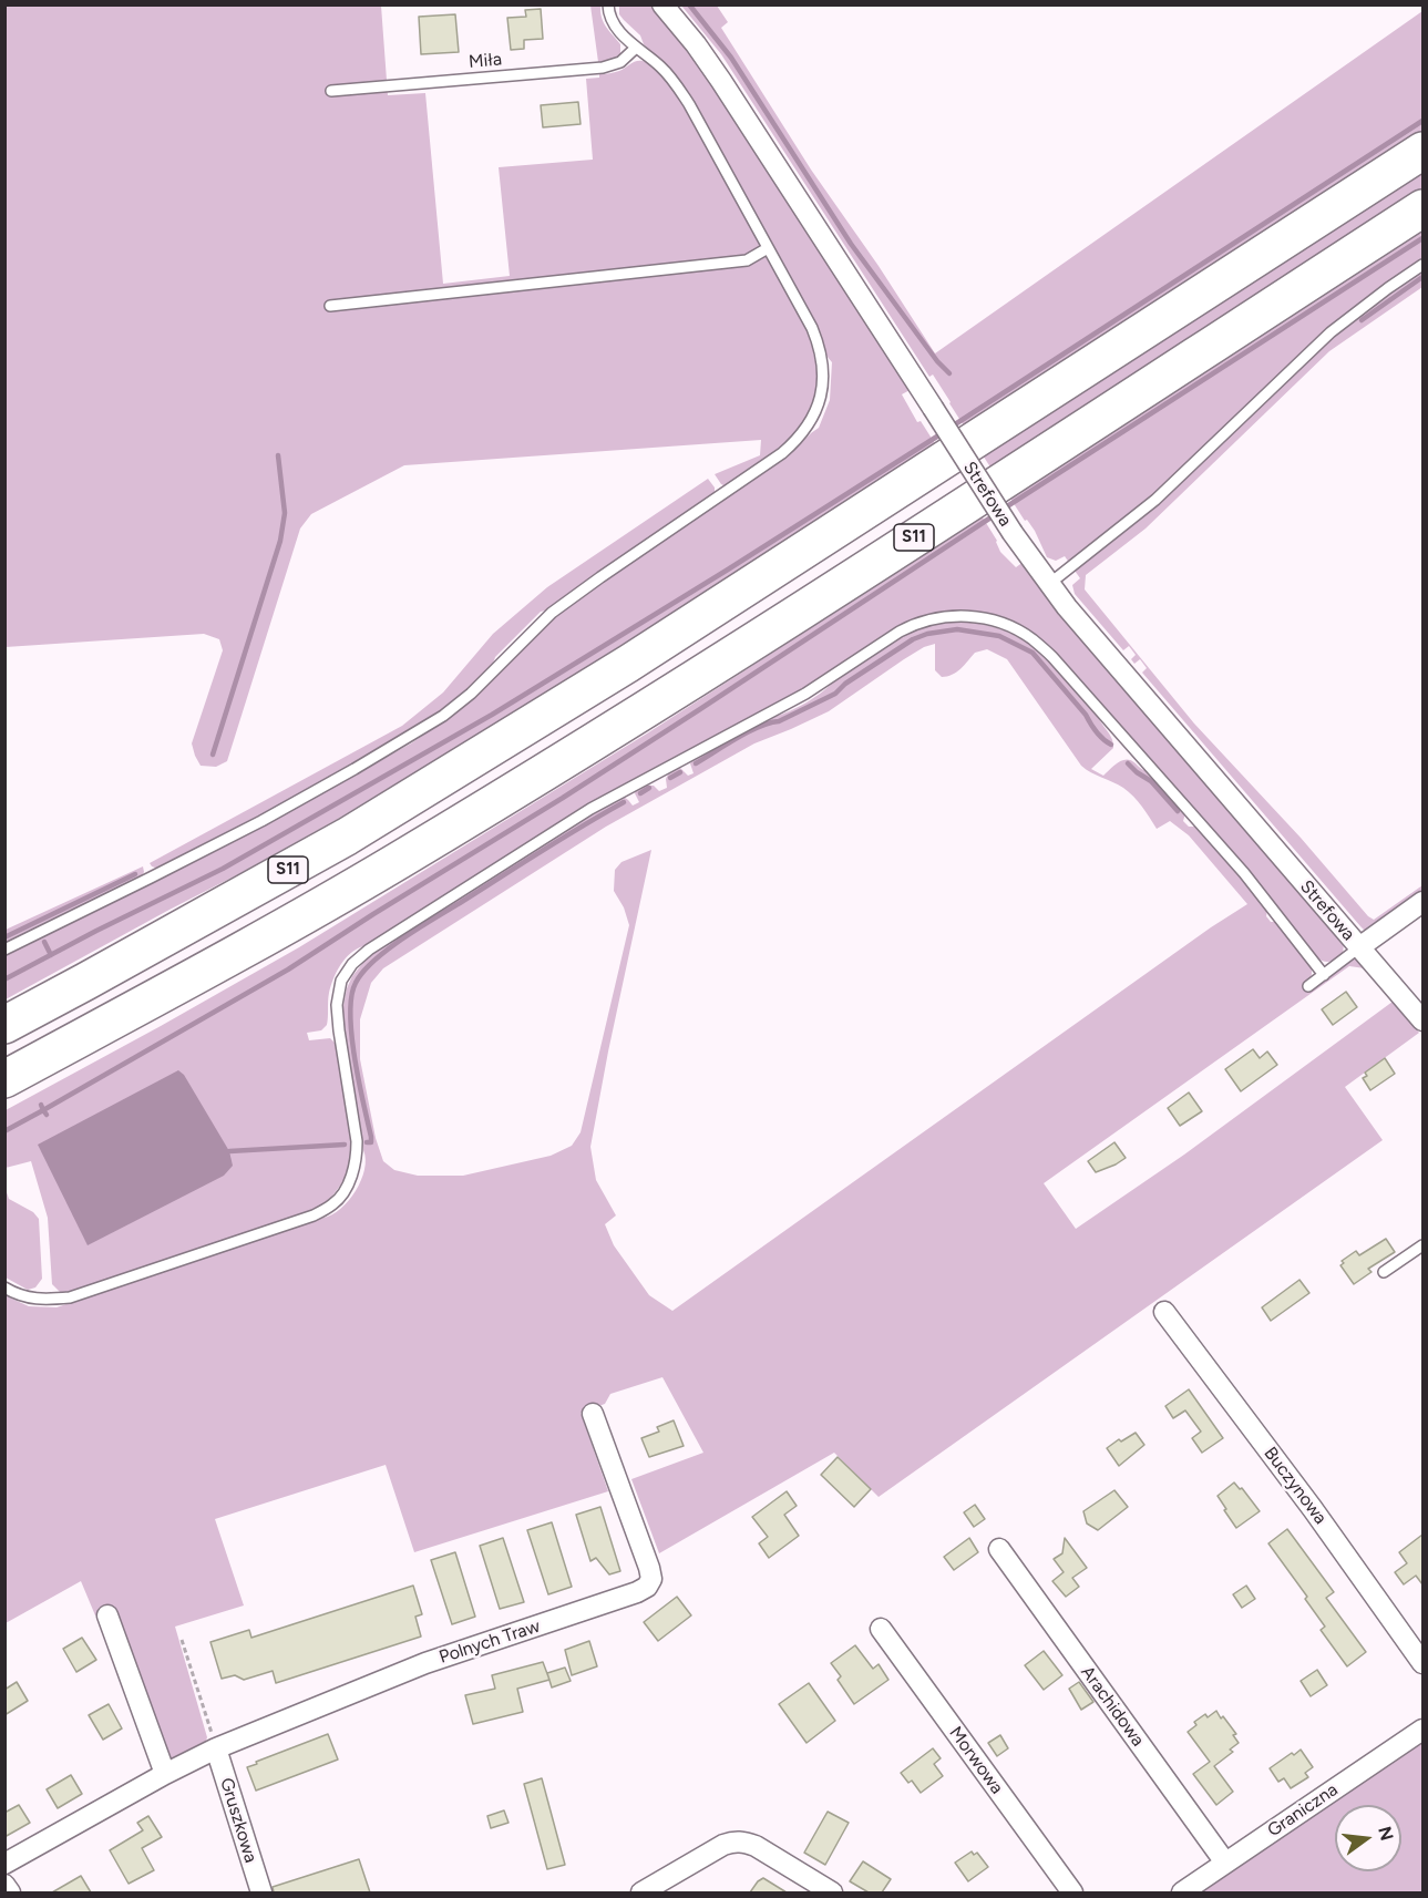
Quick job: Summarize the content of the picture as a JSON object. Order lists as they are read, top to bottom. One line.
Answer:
{"streets":{"highway":["S11"],"street":["Strefowa","Buczynowa","Polnych Traw","Arachidowa","Morwowa","Graniczna","Gruszkowa"],"lane":["Miła"]},"crossings":[["Polnych Traw","Gruszkowa"],["Arachidowa","Graniczna"]],"north":"right"}
